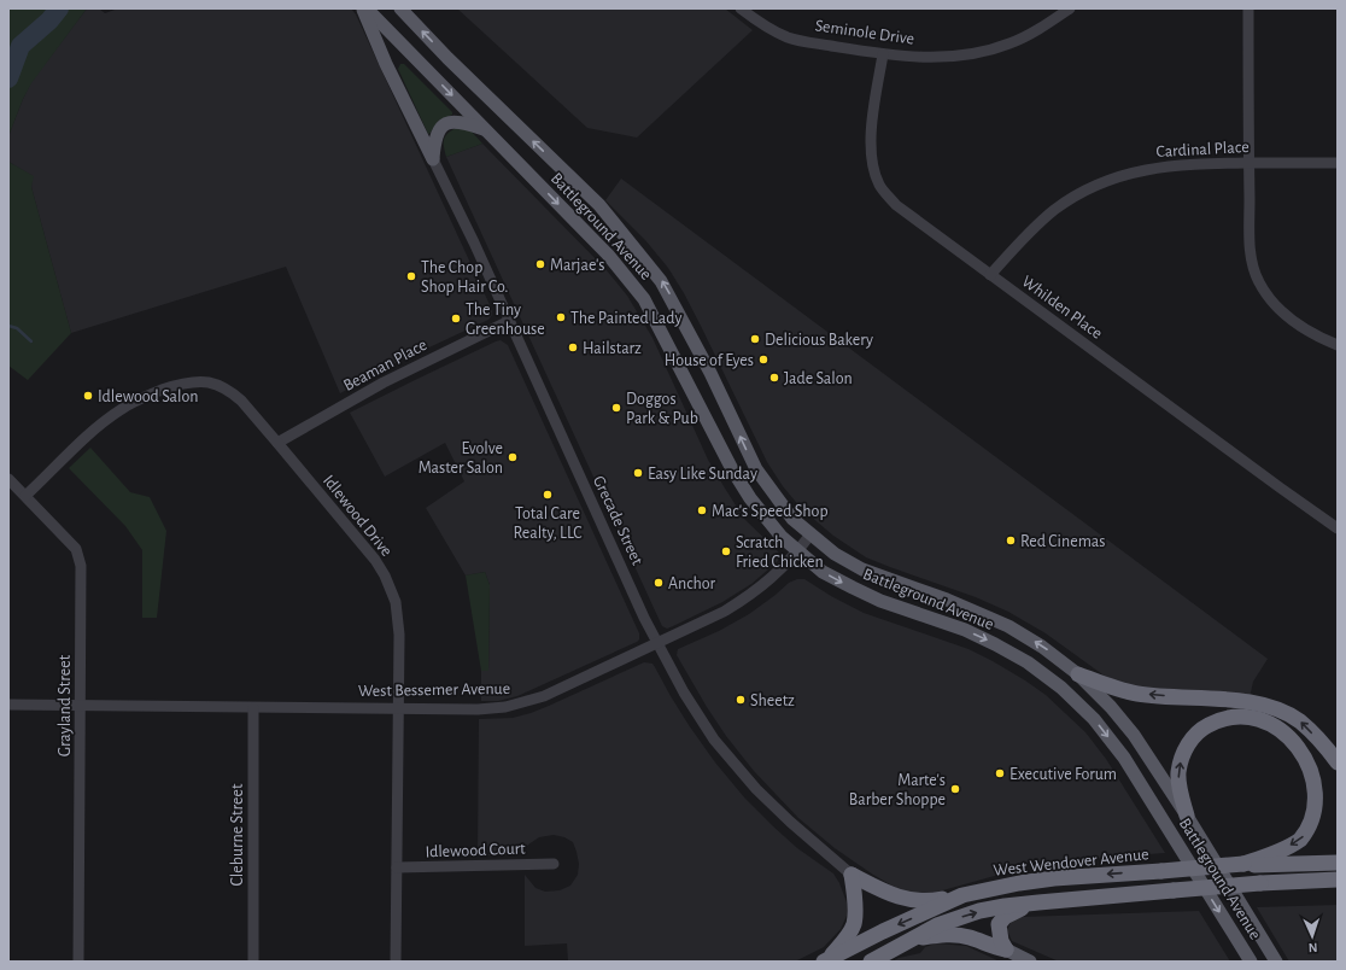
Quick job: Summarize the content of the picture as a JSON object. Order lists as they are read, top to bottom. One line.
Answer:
{"streets":{"highway":["West Wendover Avenue"],"main road":["Battleground Avenue"],"street":["Seminole Drive","Cardinal Place","Whilden Place","Beaman Place","Idlewood Drive","Grecade Street","West Bessemer Avenue","Grayland Street","Cleburne Street","Idlewood Court"]},"crossings":[["Seminole Drive","Whilden Place"],["Cardinal Place","Whilden Place"],["Battleground Avenue","West Bessemer Avenue"],["Beaman Place","Idlewood Drive"],["Beaman Place","Grecade Street"],["Idlewood Drive","West Bessemer Avenue"],["Idlewood Drive","Grayland Street"],["Idlewood Drive","Idlewood Court"],["Grecade Street","West Bessemer Avenue"],["West Bessemer Avenue","Grayland Street"],["West Bessemer Avenue","Cleburne Street"]],"places":["Marjae's","The Chop Shop Hair Co.","The Painted Lady","The Tiny Greenhouse","Delicious Bakery","Hailstarz","House of Eyes","Jade Salon","Idlewood Salon","Doggos Park & Pub","Evolve Master Salon","Easy Like Sunday","Total Care Realty, LLC","Mac's Speed Shop","Red Cinemas","Scratch Fried Chicken","Anchor","Sheetz","Executive Forum","Marte's Barber Shoppe"],"north":"bottom"}
